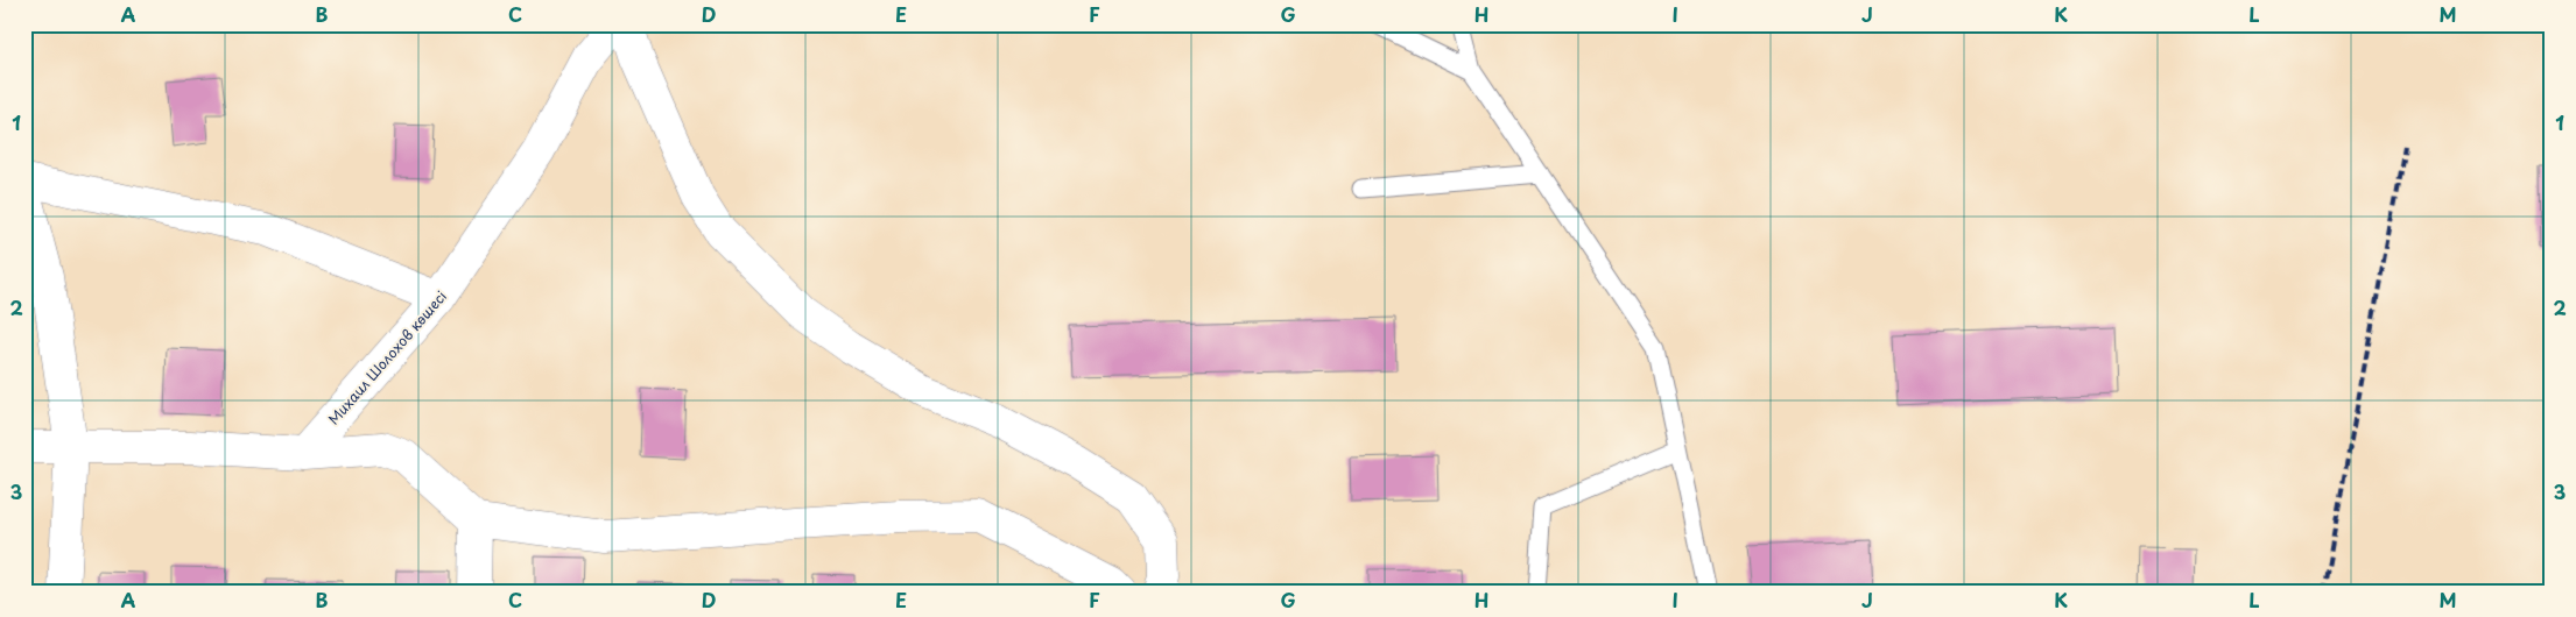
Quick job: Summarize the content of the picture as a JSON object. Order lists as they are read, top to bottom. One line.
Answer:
{"streets":{"street":["Михаил Шолохов көшесі"]},"grid":{"columns":["A","B","C","D","E","F","G","H","I","J","K","L","M"],"rows":["1","2","3"]}}
